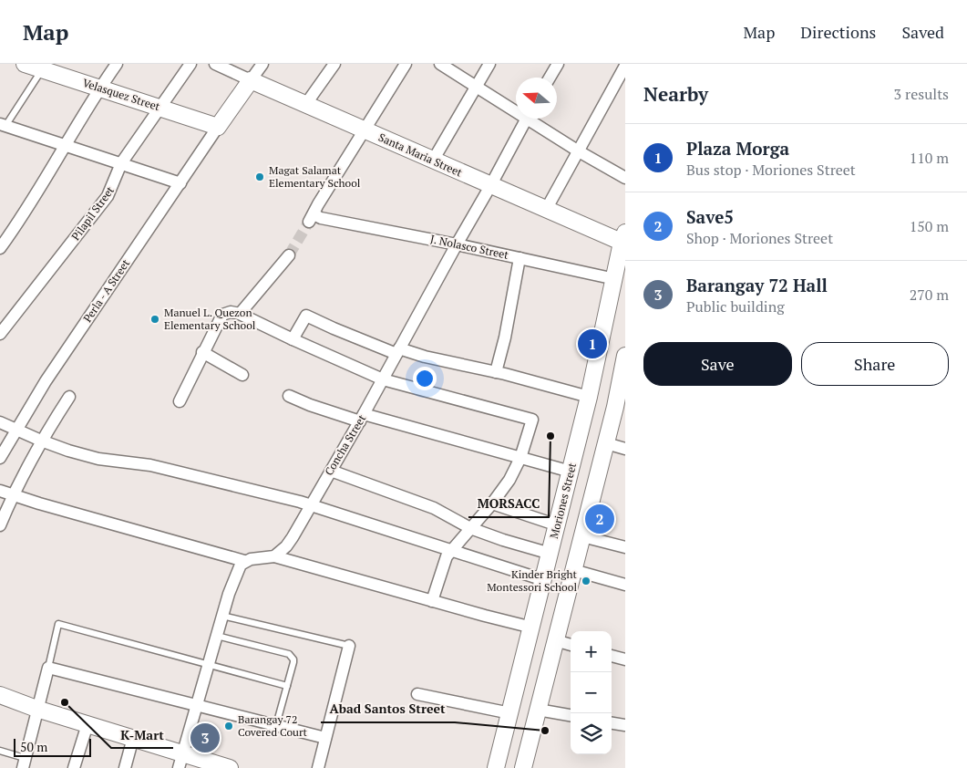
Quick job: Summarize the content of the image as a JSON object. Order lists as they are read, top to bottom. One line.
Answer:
{"streets":{"main road":["Velasquez Street","Santa Maria Street","Moriones Street"],"street":["Pilapil Street","J. Nolasco Street","Perla - A Street","Concha Street"]},"crossings":[["Velasquez Street","Pilapil Street"],["Velasquez Street","Perla - A Street"],["Santa Maria Street","J. Nolasco Street"],["Santa Maria Street","Concha Street"],["Santa Maria Street","Moriones Street"],["J. Nolasco Street","Concha Street"],["J. Nolasco Street","Moriones Street"]],"places":["Magat Salamat Elementary School","Manuel L. Quezon Elementary School","MORSACC","Kinder Bright Montessori School","K-Mart","Barangay 72 Covered Court","Abad Santos Street"],"scale_bar":"50 m","north":"left","page":{"header":"Map","nav":["Map","Directions","Saved"],"heading":["Nearby","3 results"],"list":[{"mark":"1","name":"Plaza Morga","note":"Bus stop · Moriones Street","value":"110 m"},{"mark":"2","name":"Save5","note":"Shop · Moriones Street","value":"150 m"},{"mark":"3","name":"Barangay 72 Hall","note":"Public building","value":"270 m"}],"pins":["1","2","3"],"buttons":["Save","Share"],"map_buttons":["+","−"],"scale":"50 m"}}
